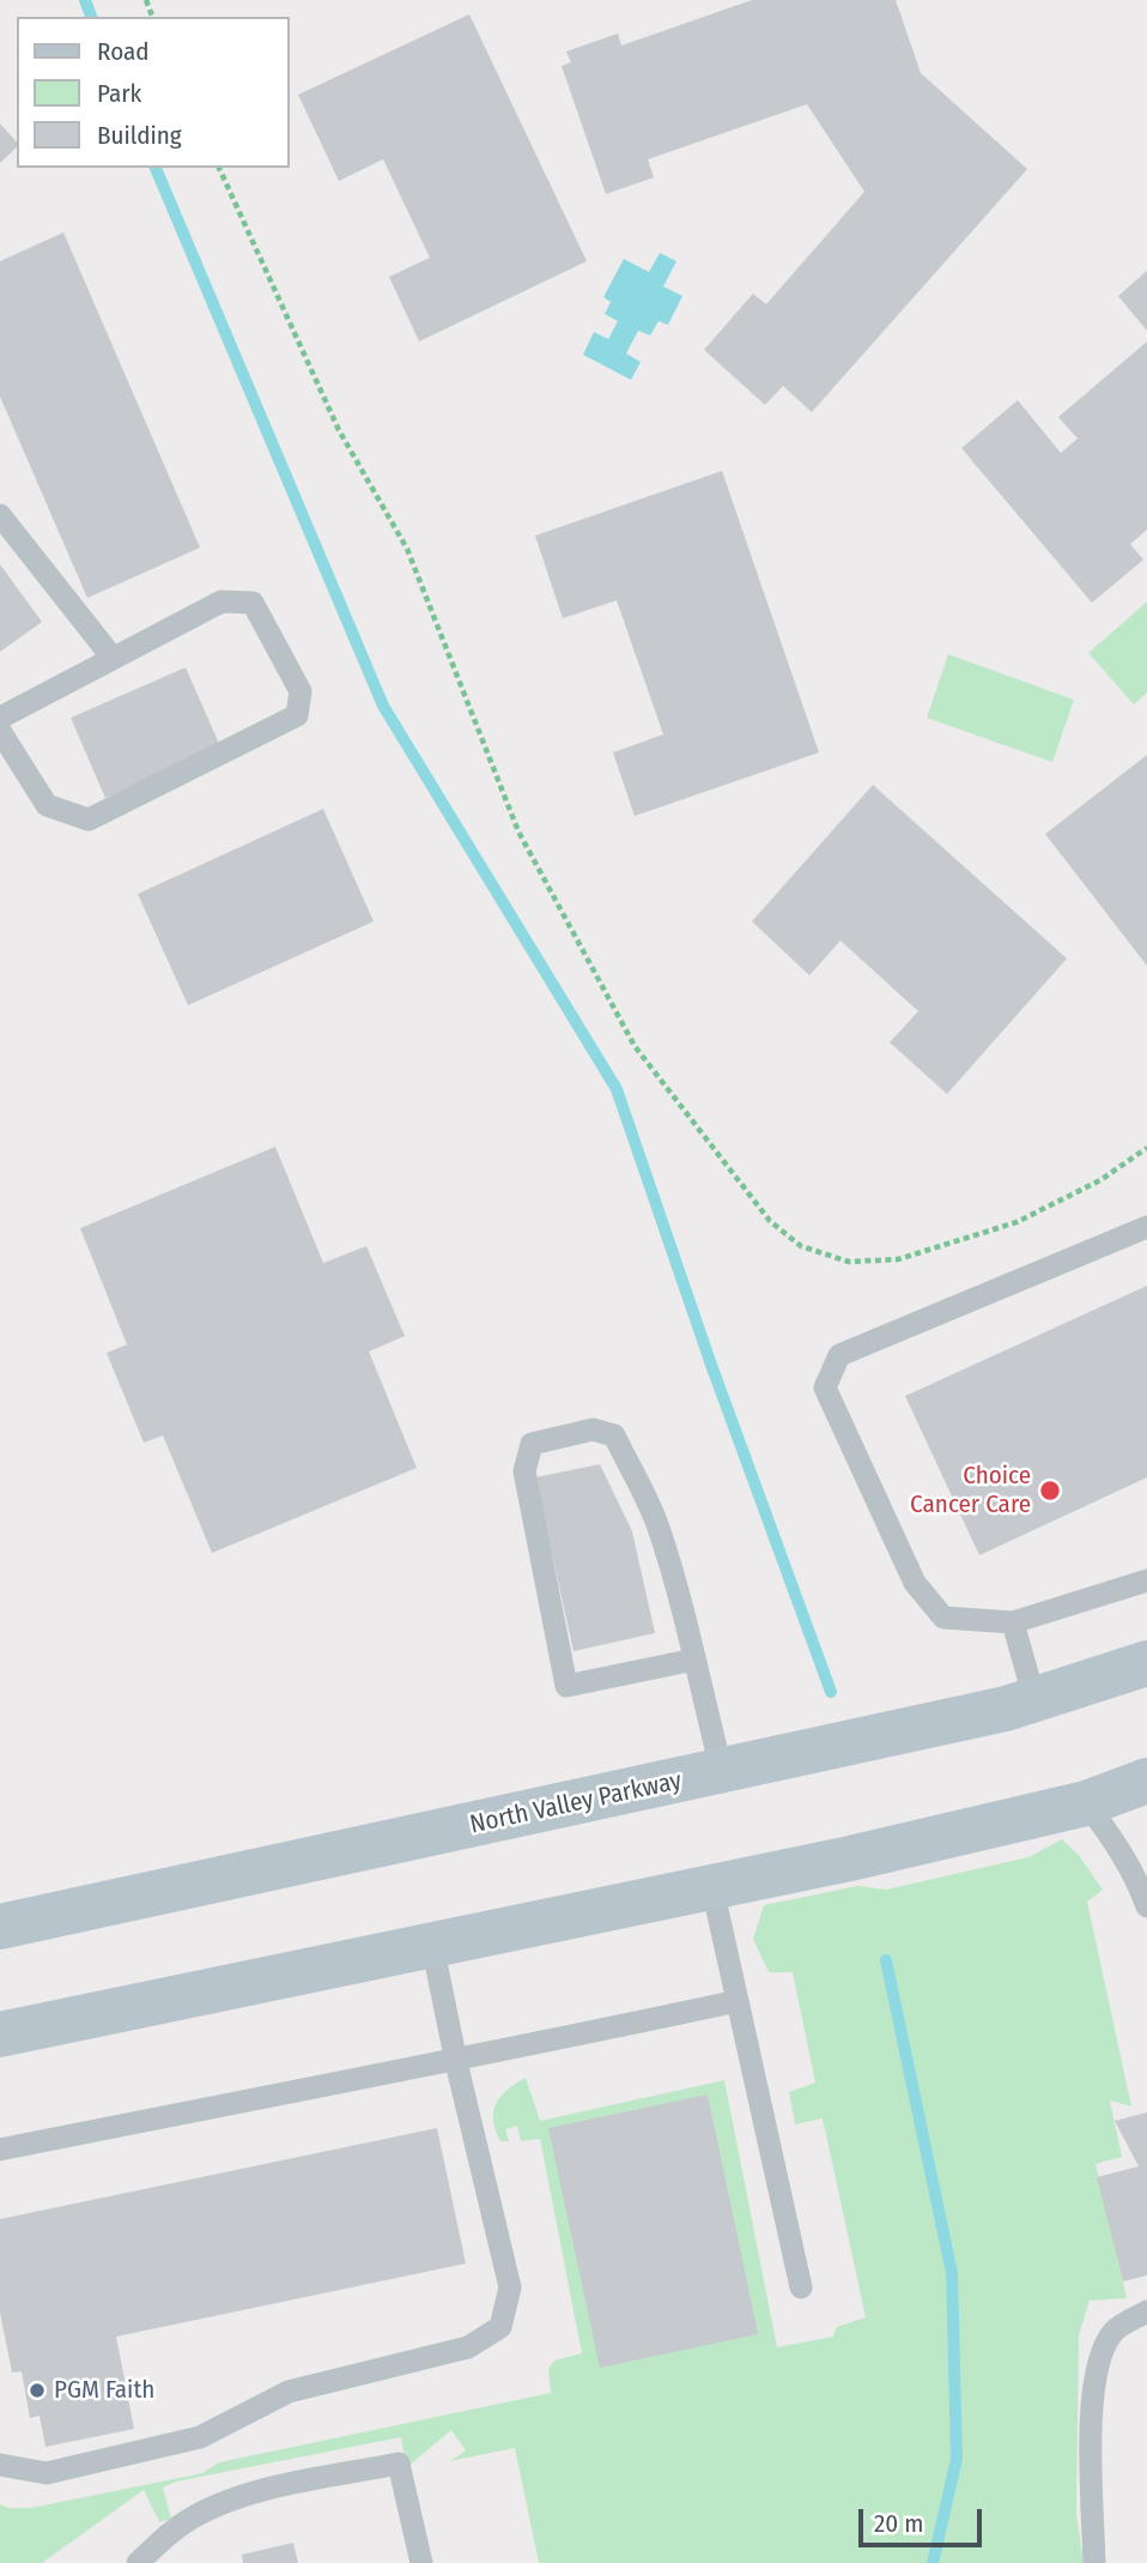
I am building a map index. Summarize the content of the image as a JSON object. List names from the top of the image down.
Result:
{
  "streets": {
    "main road": ["North Valley Parkway"]
  },
  "places": ["Choice Cancer Care", "PGM Faith"],
  "legend": ["Road", "Park", "Building"],
  "scale_bar": "20 m"
}
